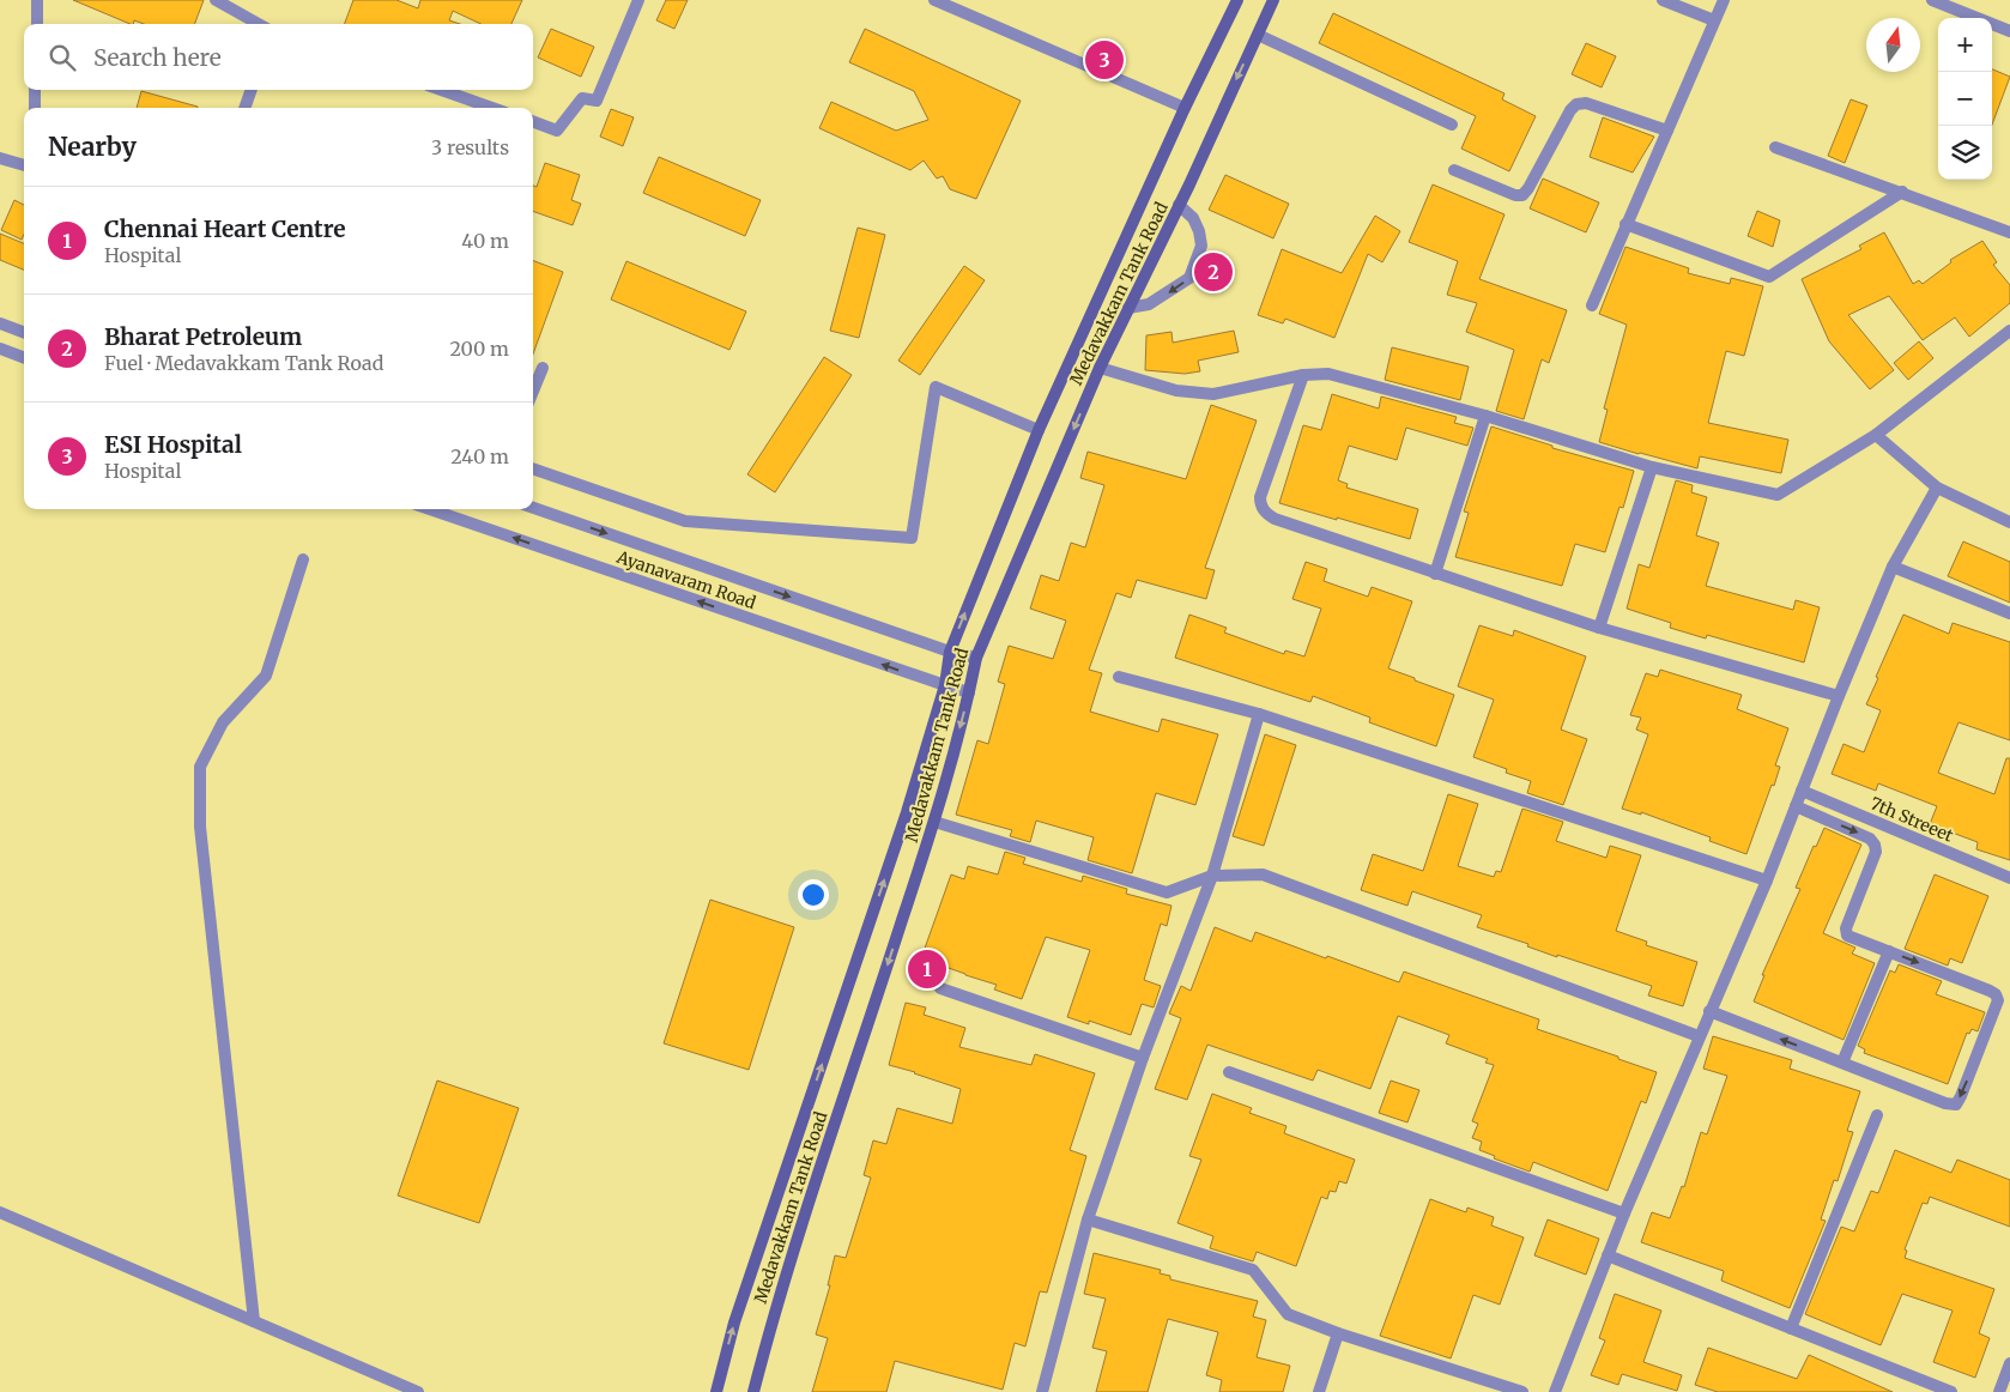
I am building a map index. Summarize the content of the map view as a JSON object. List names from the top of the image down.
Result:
{
  "streets": {
    "main road": ["Medavakkam Tank Road"],
    "street": ["Ayanavaram Road", "7th Streeet"]
  },
  "crossings": [
    ["Medavakkam Tank Road", "Ayanavaram Road"]
  ],
  "north": "top",
  "page": {
    "map_buttons": ["+", "−"],
    "search": "Search here",
    "pins": ["3", "2", "1"],
    "heading": ["Nearby", "3 results"],
    "list": [
      {
        "mark": "1",
        "name": "Chennai Heart Centre",
        "note": "Hospital",
        "value": "40 m"
      },
      {
        "mark": "2",
        "name": "Bharat Petroleum",
        "note": "Fuel · Medavakkam Tank Road",
        "value": "200 m"
      },
      {
        "mark": "3",
        "name": "ESI Hospital",
        "note": "Hospital",
        "value": "240 m"
      }
    ]
  }
}
